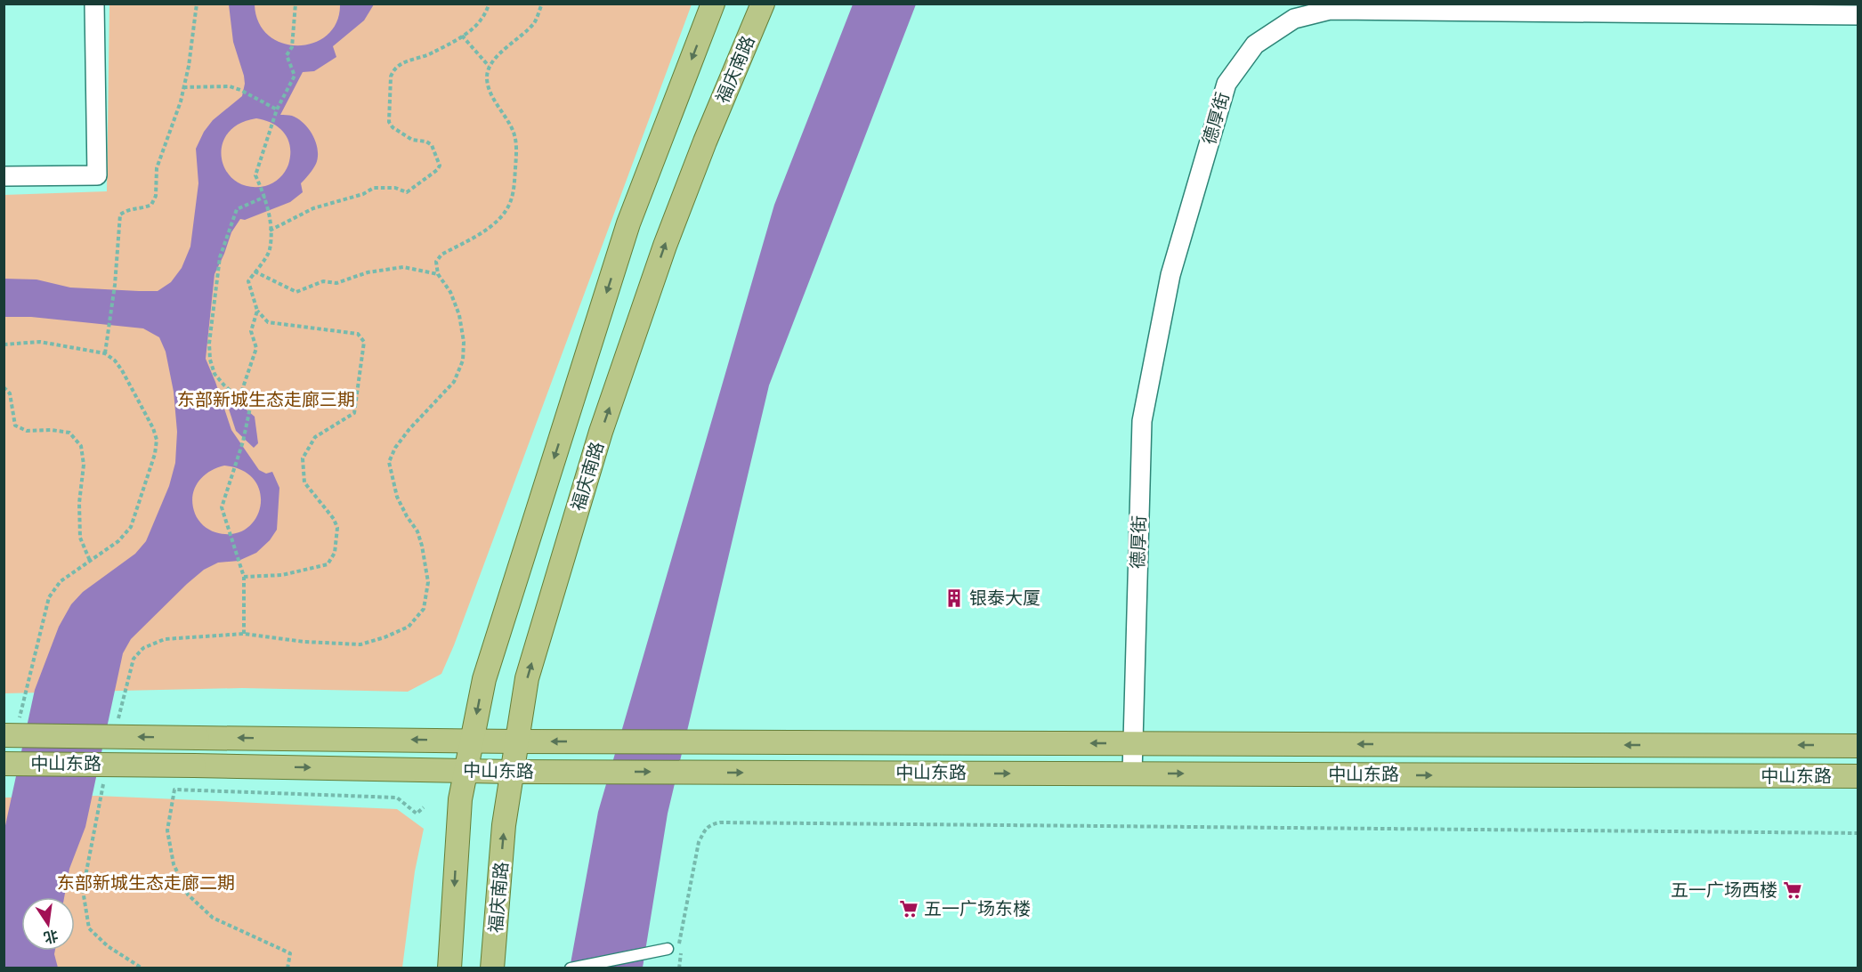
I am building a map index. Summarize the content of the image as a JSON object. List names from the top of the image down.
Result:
{
  "streets": {
    "main road": ["福庆南路", "中山东路"],
    "street": ["德厚街"]
  },
  "crossings": [
    ["福庆南路", "中山东路"],
    ["德厚街", "中山东路"]
  ],
  "parks": ["东部新城生态走廊三期", "东部新城生态走廊二期"],
  "places": {
    "building": ["银泰大厦"],
    "supermarket": ["五一广场西楼", "五一广场东楼"]
  },
  "north": "bottom"
}
